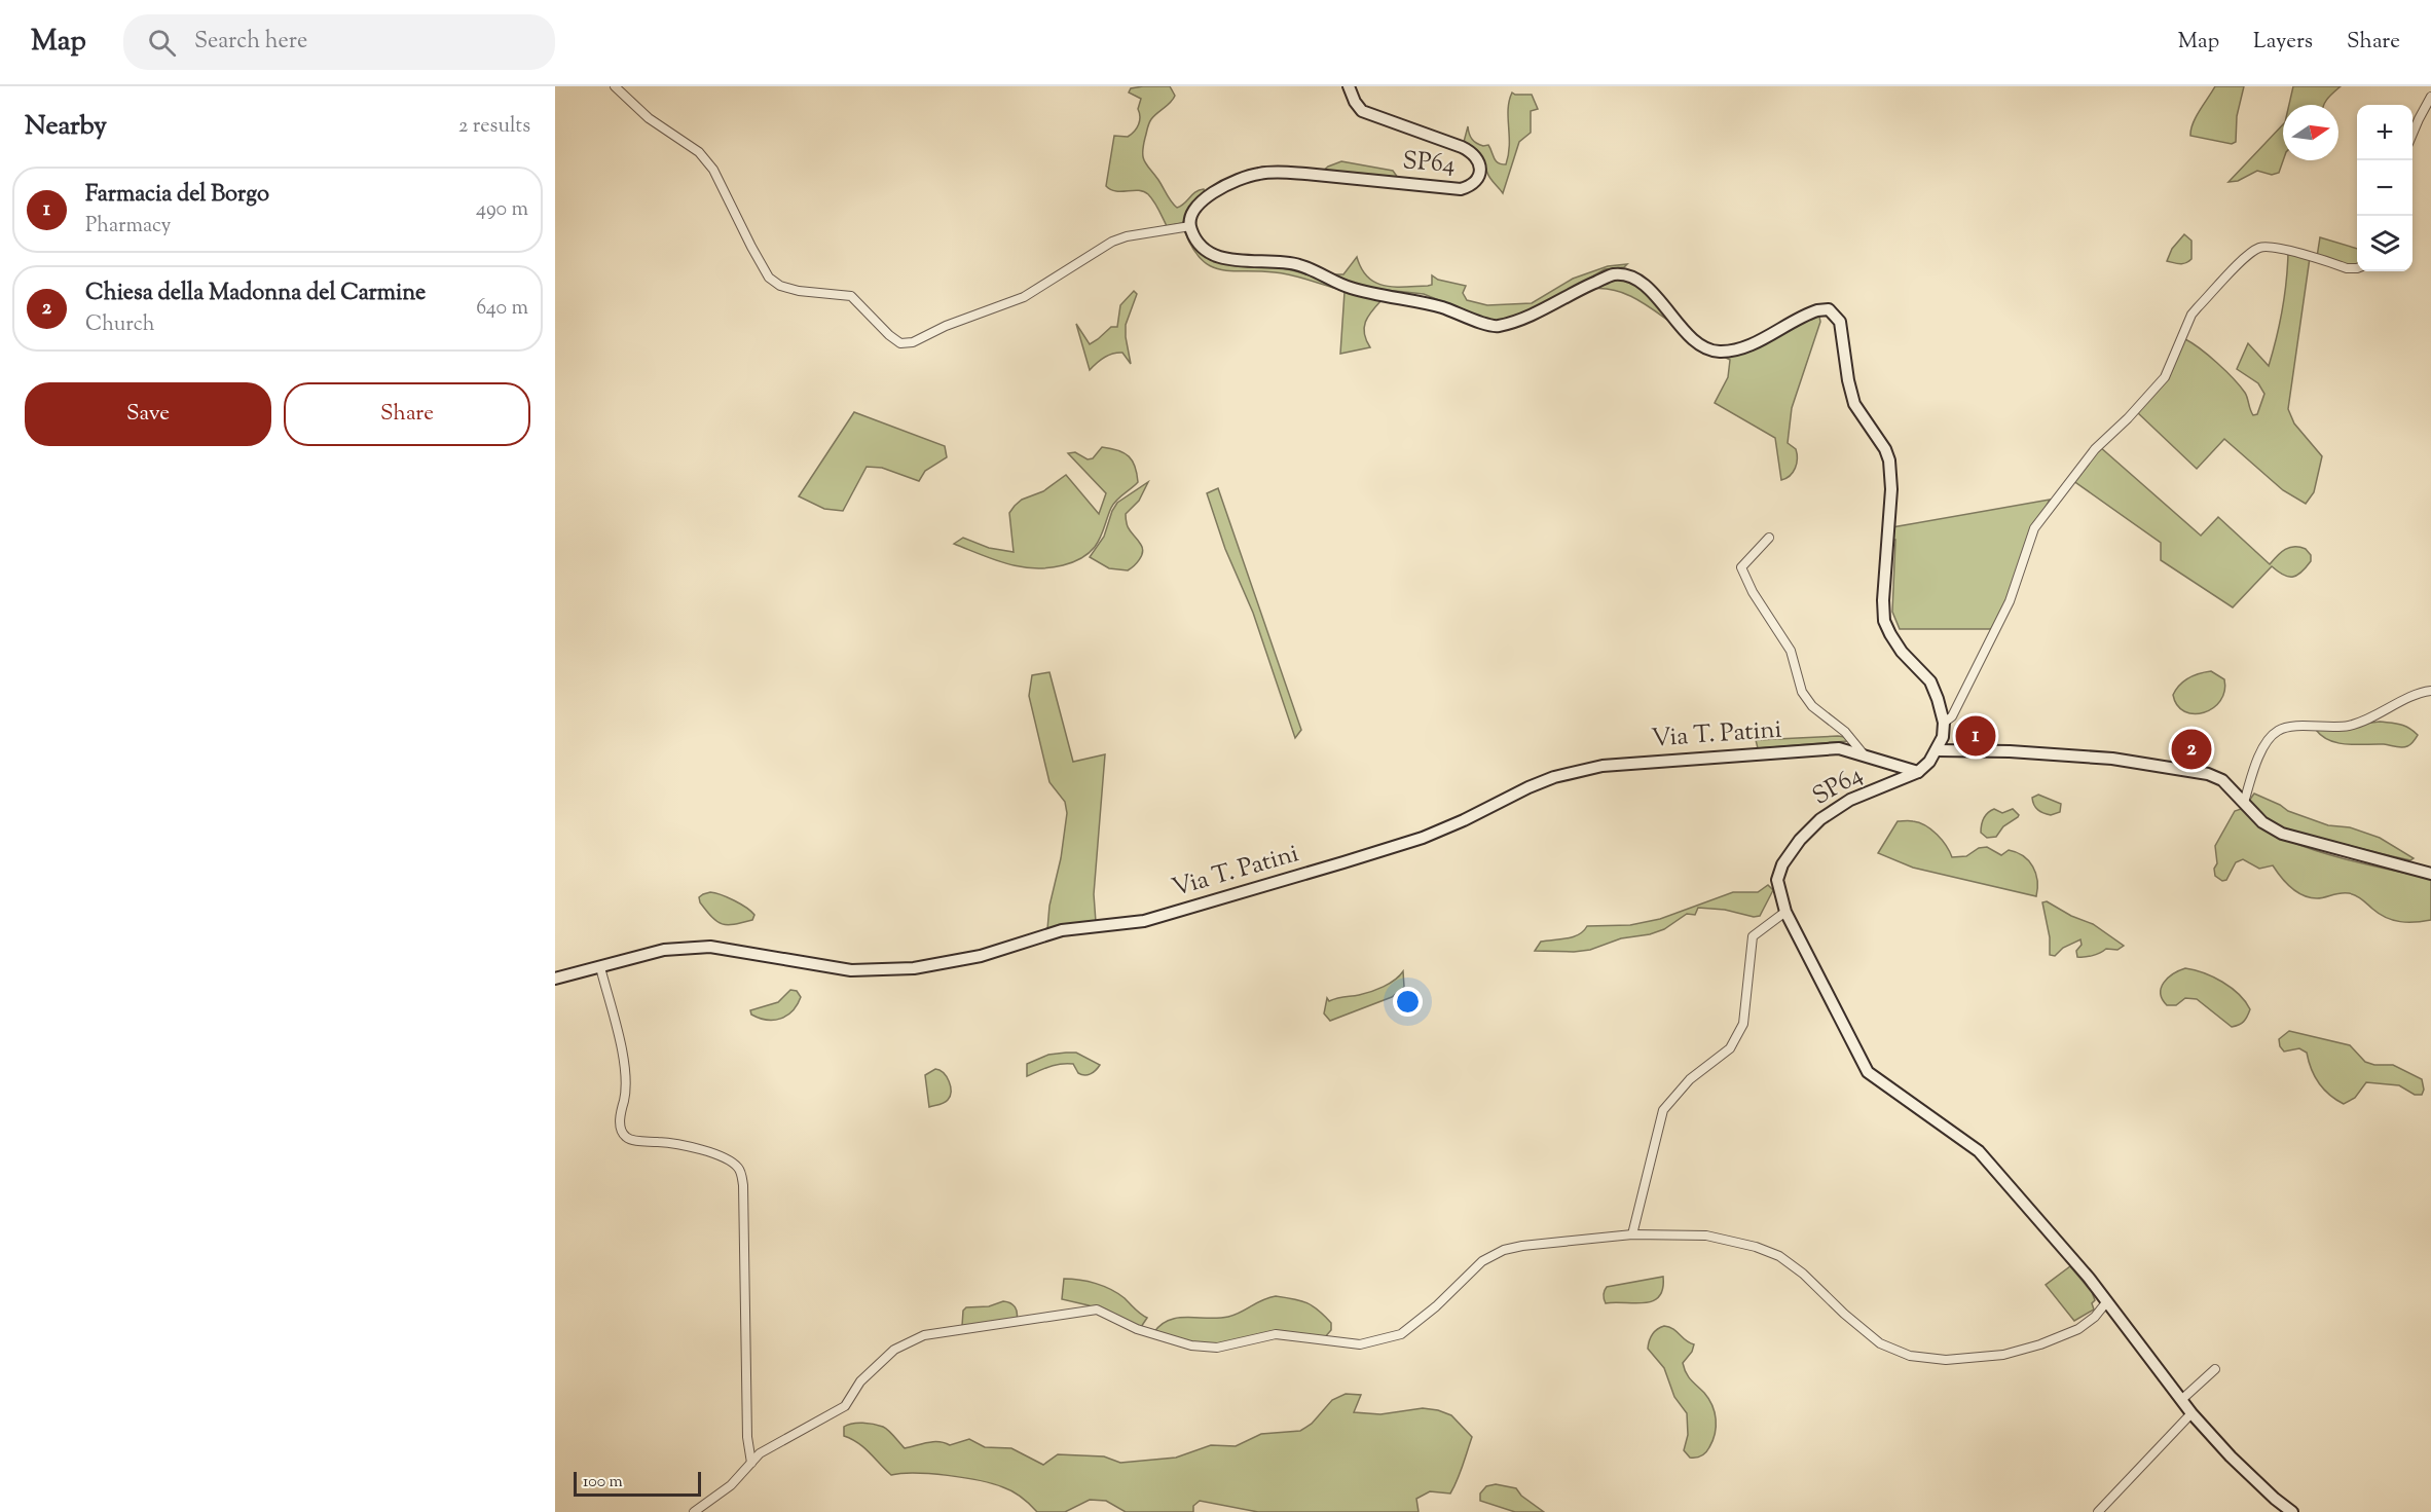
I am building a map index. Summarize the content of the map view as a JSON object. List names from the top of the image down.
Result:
{
  "streets": {
    "street": ["SP64", "Via T. Patini"]
  },
  "crossings": [
    ["SP64", "Via T. Patini"]
  ],
  "scale_bar": "100 m",
  "north": "right",
  "page": {
    "header": "Map",
    "search": "Search here",
    "nav": ["Map", "Layers", "Share"],
    "heading": ["Nearby", "2 results"],
    "map_buttons": ["+", "−"],
    "list": [
      {
        "mark": "1",
        "name": "Farmacia del Borgo",
        "note": "Pharmacy",
        "value": "490 m"
      },
      {
        "mark": "2",
        "name": "Chiesa della Madonna del Carmine",
        "note": "Church",
        "value": "640 m"
      }
    ],
    "buttons": ["Save", "Share"],
    "pins": ["1", "2"],
    "scale": "100 m"
  }
}
